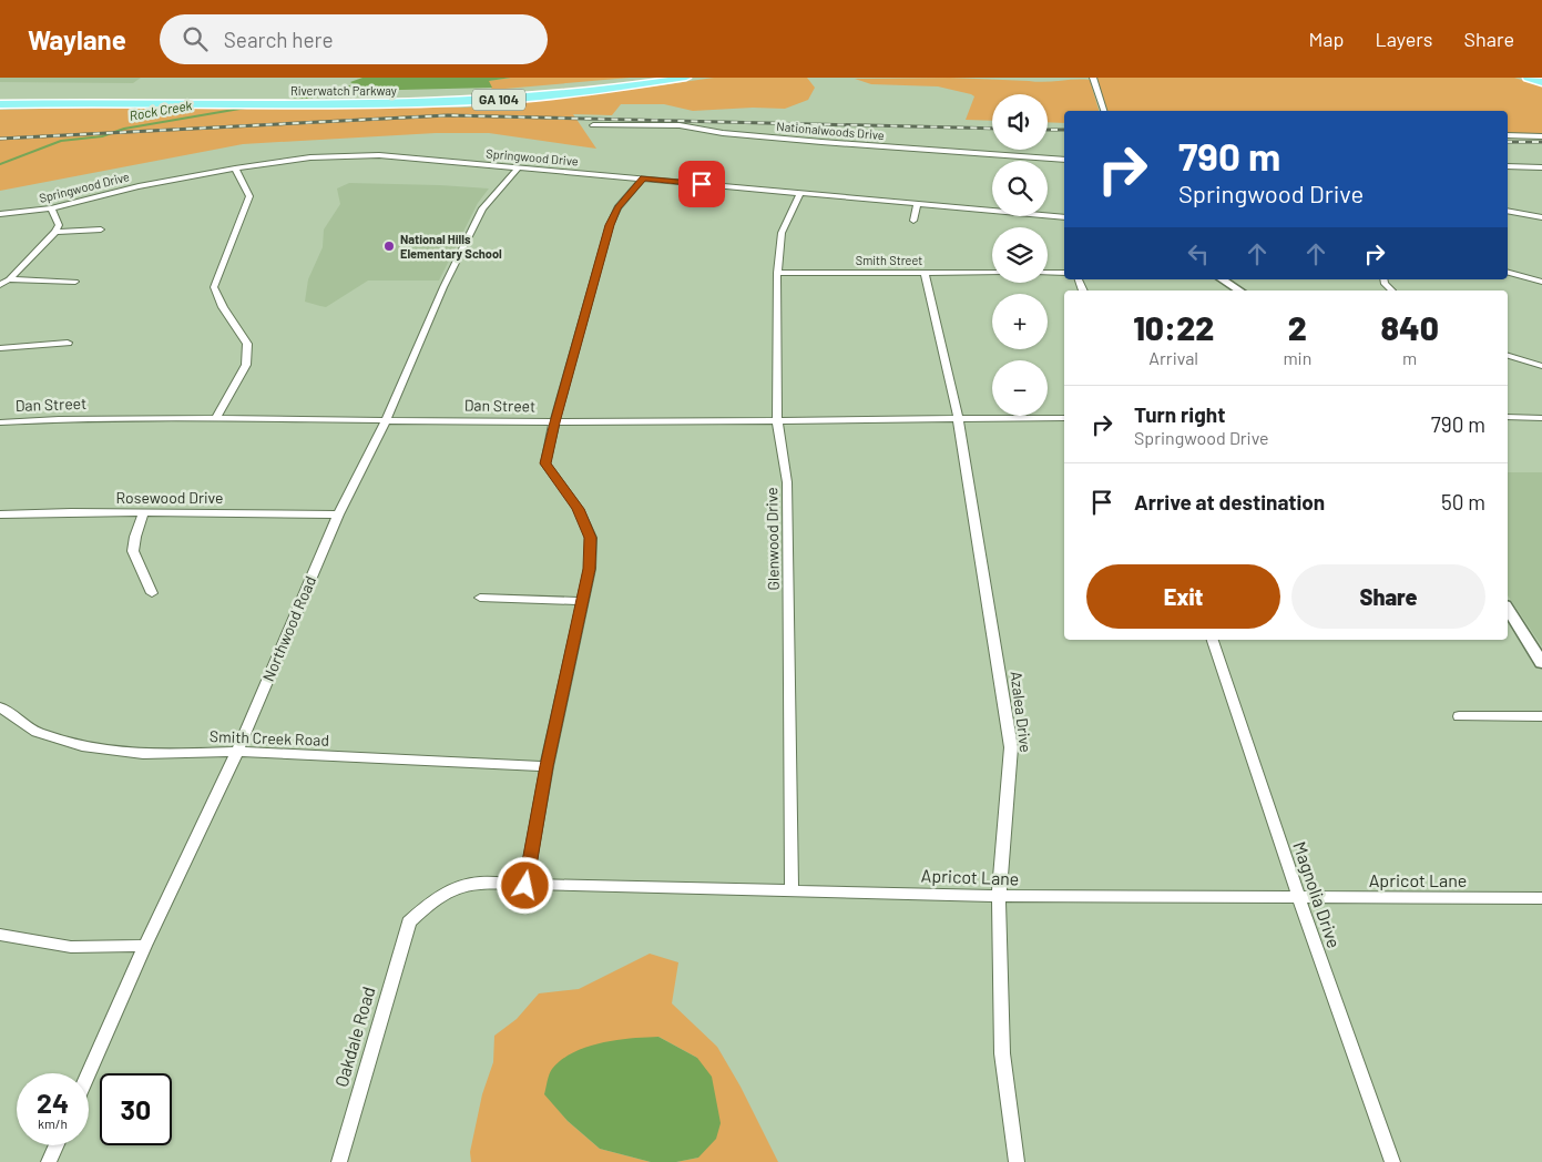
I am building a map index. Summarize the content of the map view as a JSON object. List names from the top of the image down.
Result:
{
  "streets": {
    "main road": ["Riverwatch Parkway", "GA 104"],
    "street": [
      "Nationalwoods Drive",
      "Springwood Drive",
      "Smith Street",
      "Dan Street",
      "Rosewood Drive",
      "Glenwood Drive",
      "Northwood Road",
      "Azalea Drive",
      "Smith Creek Road",
      "Apricot Lane",
      "Magnolia Drive",
      "Oakdale Road"
    ]
  },
  "crossings": [
    ["Springwood Drive", "Glenwood Drive"],
    ["Springwood Drive", "Northwood Road"],
    ["Smith Street", "Glenwood Drive"],
    ["Smith Street", "Azalea Drive"],
    ["Dan Street", "Glenwood Drive"],
    ["Dan Street", "Northwood Road"],
    ["Dan Street", "Azalea Drive"],
    ["Rosewood Drive", "Northwood Road"],
    ["Glenwood Drive", "Apricot Lane"],
    ["Northwood Road", "Smith Creek Road"],
    ["Azalea Drive", "Apricot Lane"],
    ["Apricot Lane", "Magnolia Drive"],
    ["Apricot Lane", "Oakdale Road"]
  ],
  "water": ["Rock Creek"],
  "places": ["National Hills Elementary School"],
  "page": {
    "header": "Waylane",
    "search": "Search here",
    "nav": ["Map", "Layers", "Share"],
    "map_buttons": ["+", "−"],
    "turn": ["790 m", "Springwood Drive"],
    "eta": [
      "10:22",
      "Arrival",
      "2",
      "min",
      "840",
      "m"
    ],
    "list": [
      {
        "name": "Turn right",
        "note": "Springwood Drive",
        "value": "790 m"
      },
      {
        "name": "Arrive at destination",
        "value": "50 m"
      }
    ],
    "buttons": ["Exit", "Share"],
    "speed": "24 km/h",
    "limit": "30"
  }
}
